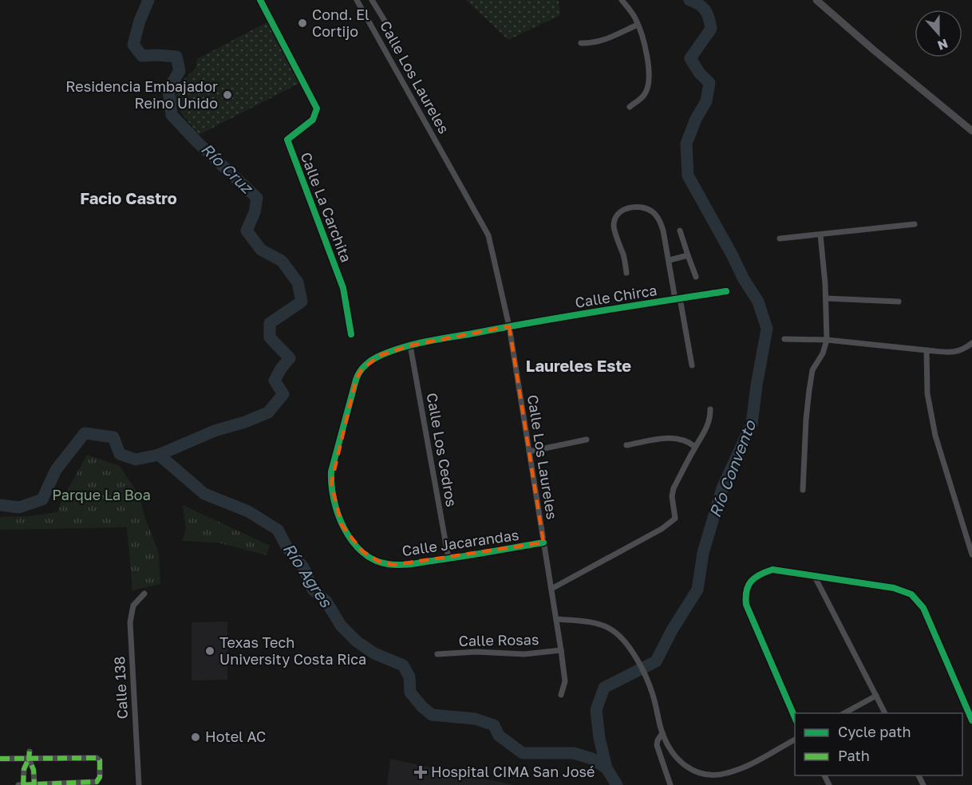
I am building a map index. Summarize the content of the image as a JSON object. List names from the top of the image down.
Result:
{
  "streets": {
    "street": [
      "Calle Los Laureles",
      "Calle La Carchita",
      "Calle Chirca",
      "Calle Los Cedros",
      "Calle Jacarandas",
      "Calle Rosas",
      "Calle 138"
    ]
  },
  "crossings": [
    ["Calle Los Laureles", "Calle Chirca"],
    ["Calle Los Laureles", "Calle Jacarandas"],
    ["Calle Los Laureles", "Calle Rosas"],
    ["Calle Chirca", "Calle Jacarandas"],
    ["Calle Los Cedros", "Calle Jacarandas"]
  ],
  "districts": ["Facio Castro", "Laureles Este"],
  "water": ["Río Cruz", "Río Convento", "Río Agres"],
  "parks": ["Parque La Boa"],
  "places": {
    "other": [
      "Cond. El Cortijo",
      "Residencia Embajador Reino Unido",
      "Texas Tech University Costa Rica",
      "Hotel AC"
    ],
    "health": ["Hospital CIMA San José"]
  },
  "legend": ["Cycle path", "Path"],
  "north": "bottom"
}
